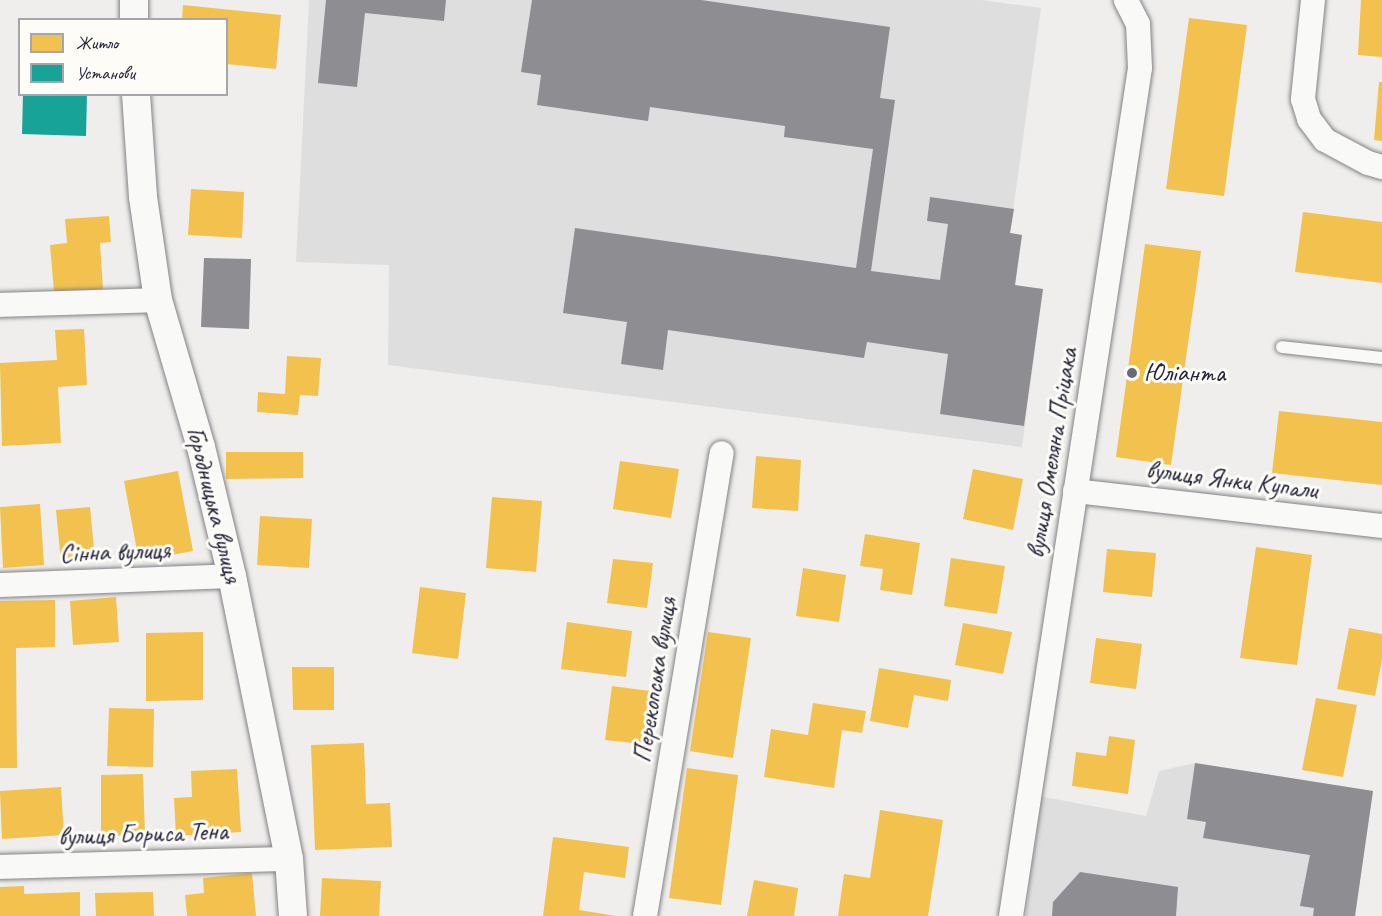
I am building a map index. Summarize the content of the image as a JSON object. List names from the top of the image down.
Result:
{
  "streets": {
    "street": [
      "вулиця Омеляна Пріцака",
      "вулиця Янки Купали",
      "Городницька вулиця",
      "Сінна вулиця",
      "Перекопська вулиця",
      "вулиця Бориса Тена"
    ]
  },
  "crossings": [
    ["вулиця Омеляна Пріцака", "вулиця Янки Купали"],
    ["Городницька вулиця", "Сінна вулиця"],
    ["Городницька вулиця", "вулиця Бориса Тена"]
  ],
  "places": ["Юліанта"],
  "legend": ["Житло", "Установи"]
}
